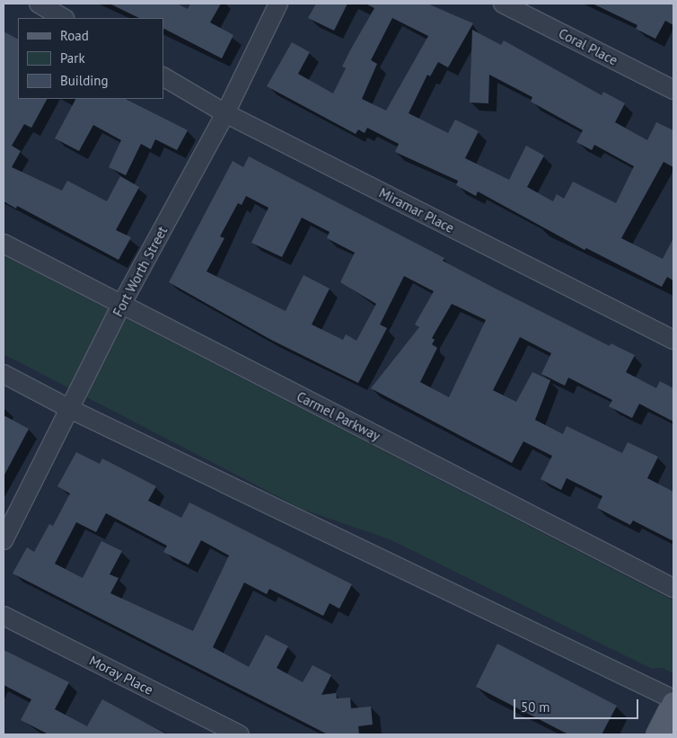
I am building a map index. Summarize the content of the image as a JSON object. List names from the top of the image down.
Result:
{
  "streets": {
    "street": [
      "Coral Place",
      "Miramar Place",
      "Fort Worth Street",
      "Carmel Parkway",
      "Moray Place"
    ]
  },
  "crossings": [
    ["Miramar Place", "Fort Worth Street"],
    ["Fort Worth Street", "Carmel Parkway"]
  ],
  "legend": ["Road", "Park", "Building"],
  "scale_bar": "50 m"
}
